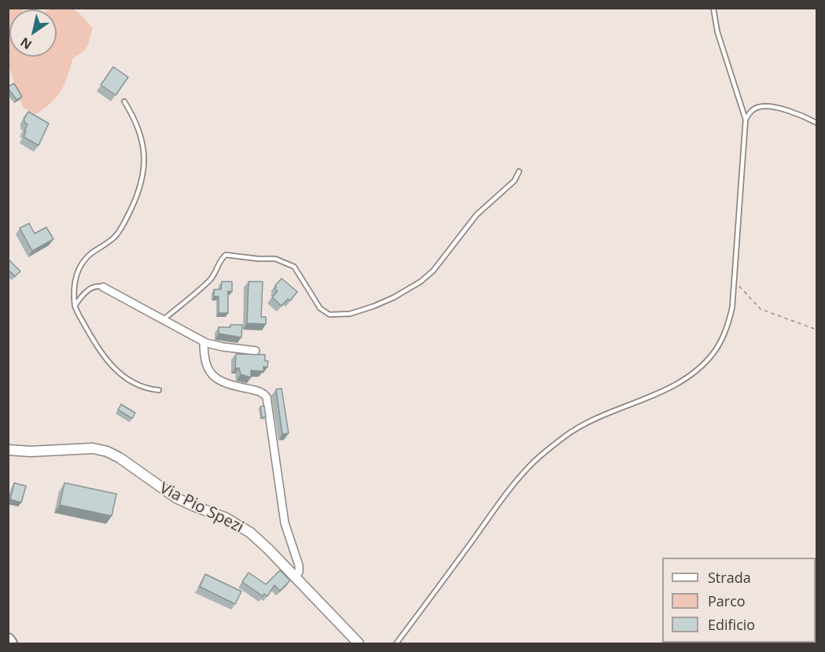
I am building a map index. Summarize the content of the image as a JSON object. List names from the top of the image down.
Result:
{
  "streets": {
    "street": ["Via Pio Spezi"]
  },
  "legend": ["Strada", "Parco", "Edificio"],
  "north": "bottom left"
}
